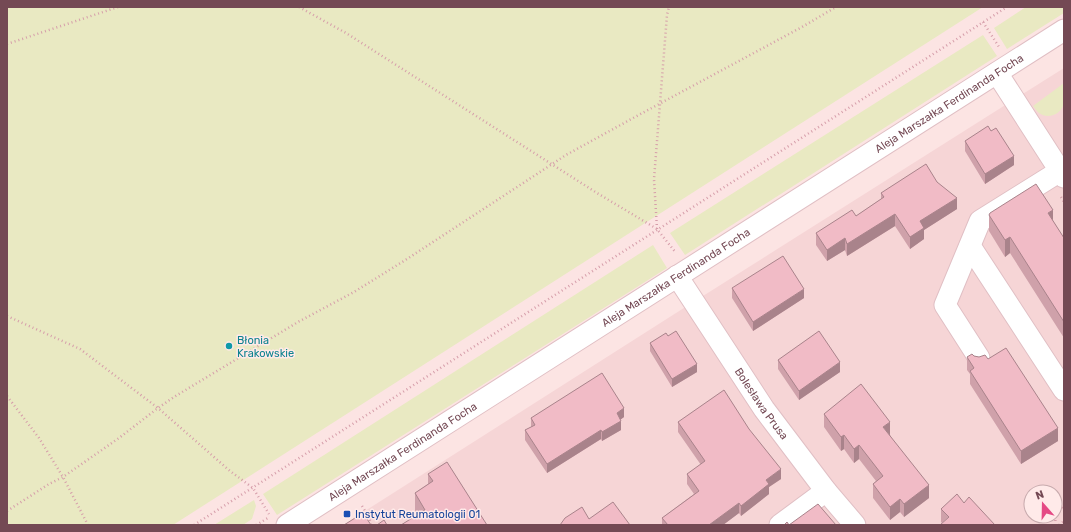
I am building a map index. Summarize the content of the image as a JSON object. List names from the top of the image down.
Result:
{
  "streets": {
    "street": ["Aleja Marszałka Ferdinanda Focha", "Bolesława Prusa"]
  },
  "crossings": [
    ["Aleja Marszałka Ferdinanda Focha", "Bolesława Prusa"]
  ],
  "places": {
    "other": ["Błonia Krakowskie"],
    "transit": ["Instytut Reumatologii 01"]
  },
  "north": "top"
}
